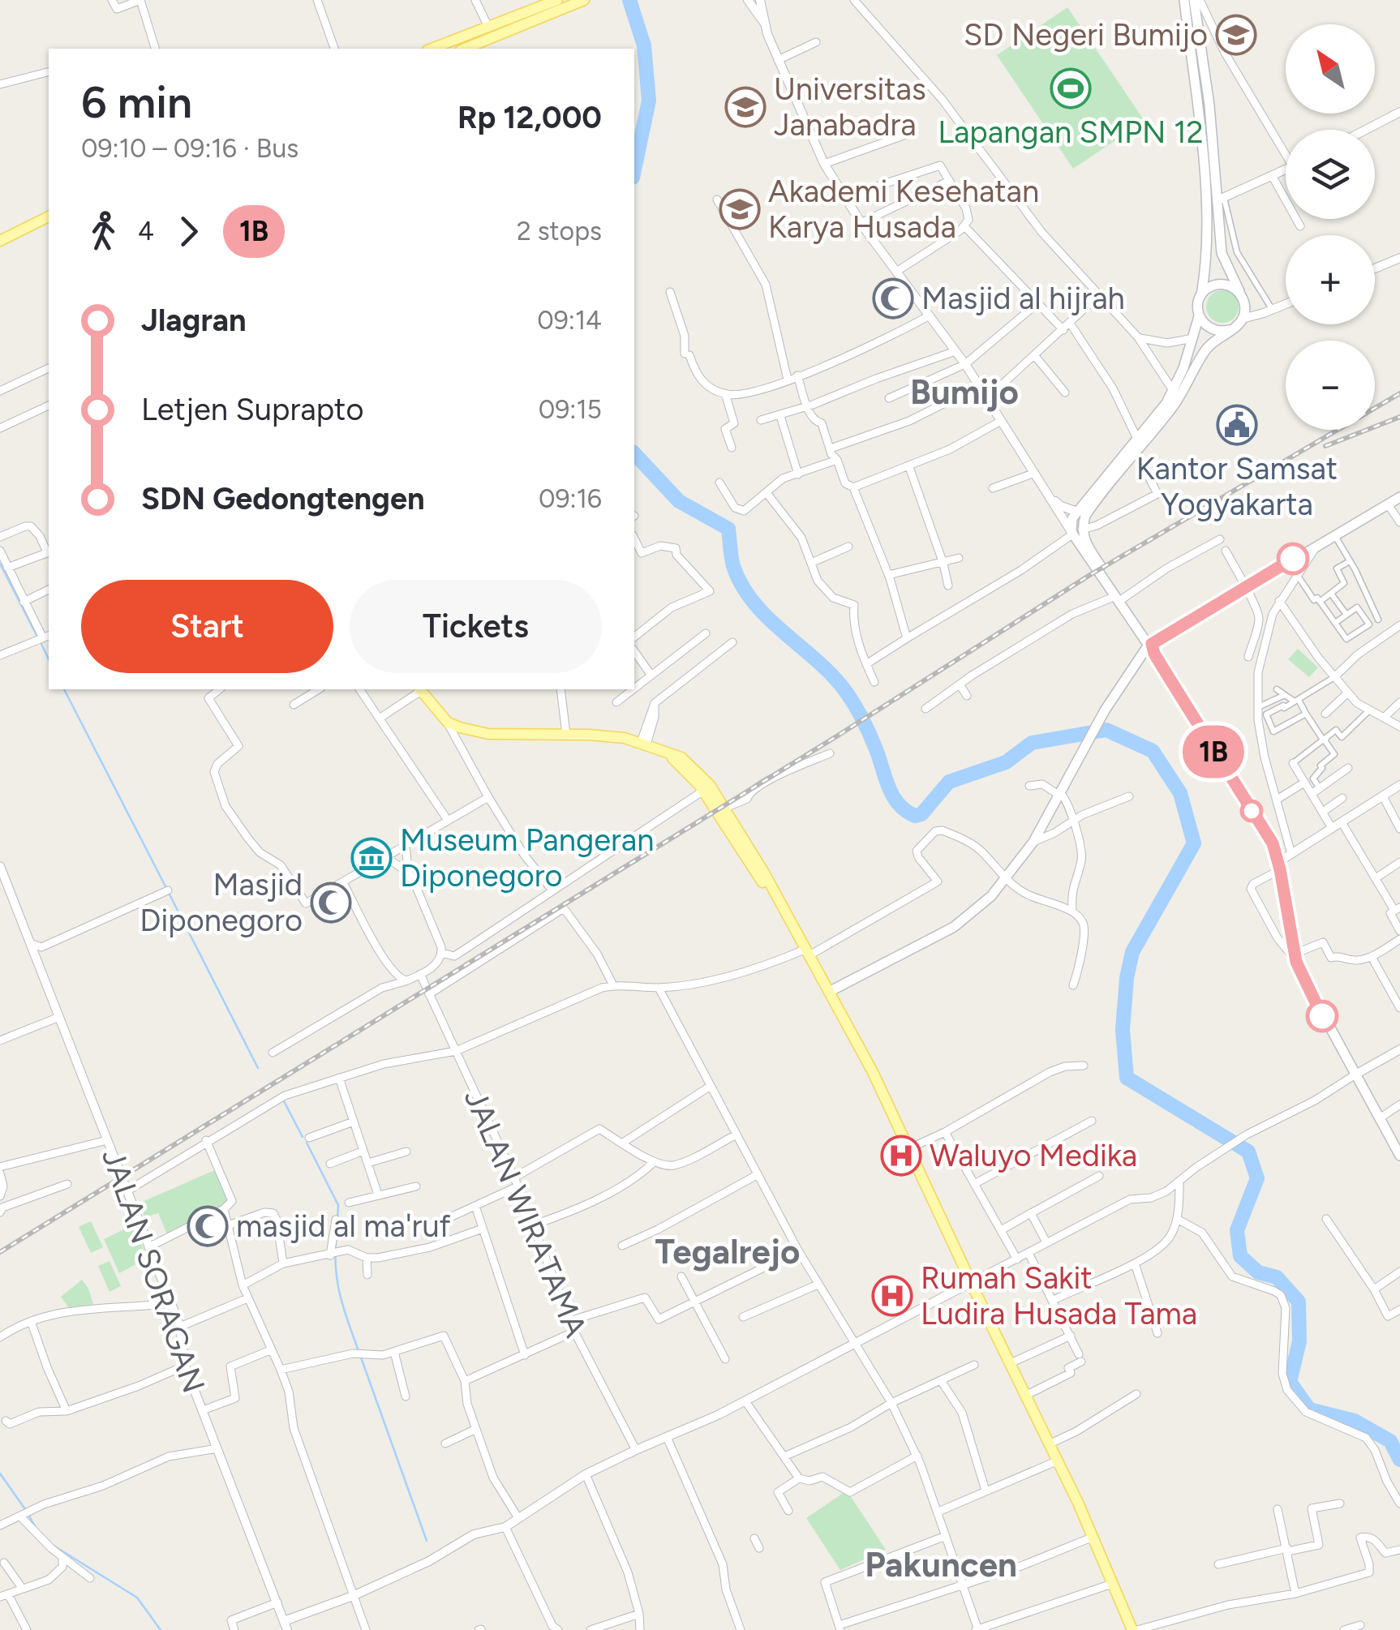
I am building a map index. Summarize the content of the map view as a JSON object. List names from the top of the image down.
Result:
{
  "streets": {
    "street": ["JALAN WIRATAMA", "JALAN SORAGAN"]
  },
  "districts": ["Bumijo", "Tegalrejo", "Pakuncen"],
  "places": {
    "school or university": ["SD Negeri Bumijo", "Universitas Janabadra", "Akademi Kesehatan Karya Husada"],
    "sports": ["Lapangan SMPN 12"],
    "mosque": ["Masjid al hijrah", "Masjid Diponegoro", "masjid al ma'ruf"],
    "public building": ["Kantor Samsat Yogyakarta"],
    "museum": ["Museum Pangeran Diponegoro"],
    "hospital": ["Waluyo Medika", "Rumah Sakit Ludira Husada Tama"]
  },
  "lines": ["bus line 1B"],
  "north": "top left",
  "page": {
    "on_map": "1B",
    "map_buttons": ["+", "−"],
    "heading": ["6 min", "09:10 – 09:16 · Bus", "Rp 12,000"],
    "legs": ["4", "1B", "2 stops"],
    "list": [
      {
        "name": "Jlagran",
        "value": "09:14"
      },
      {
        "name": "Letjen Suprapto",
        "value": "09:15"
      },
      {
        "name": "SDN Gedongtengen",
        "value": "09:16"
      }
    ],
    "buttons": ["Start", "Tickets"]
  }
}
